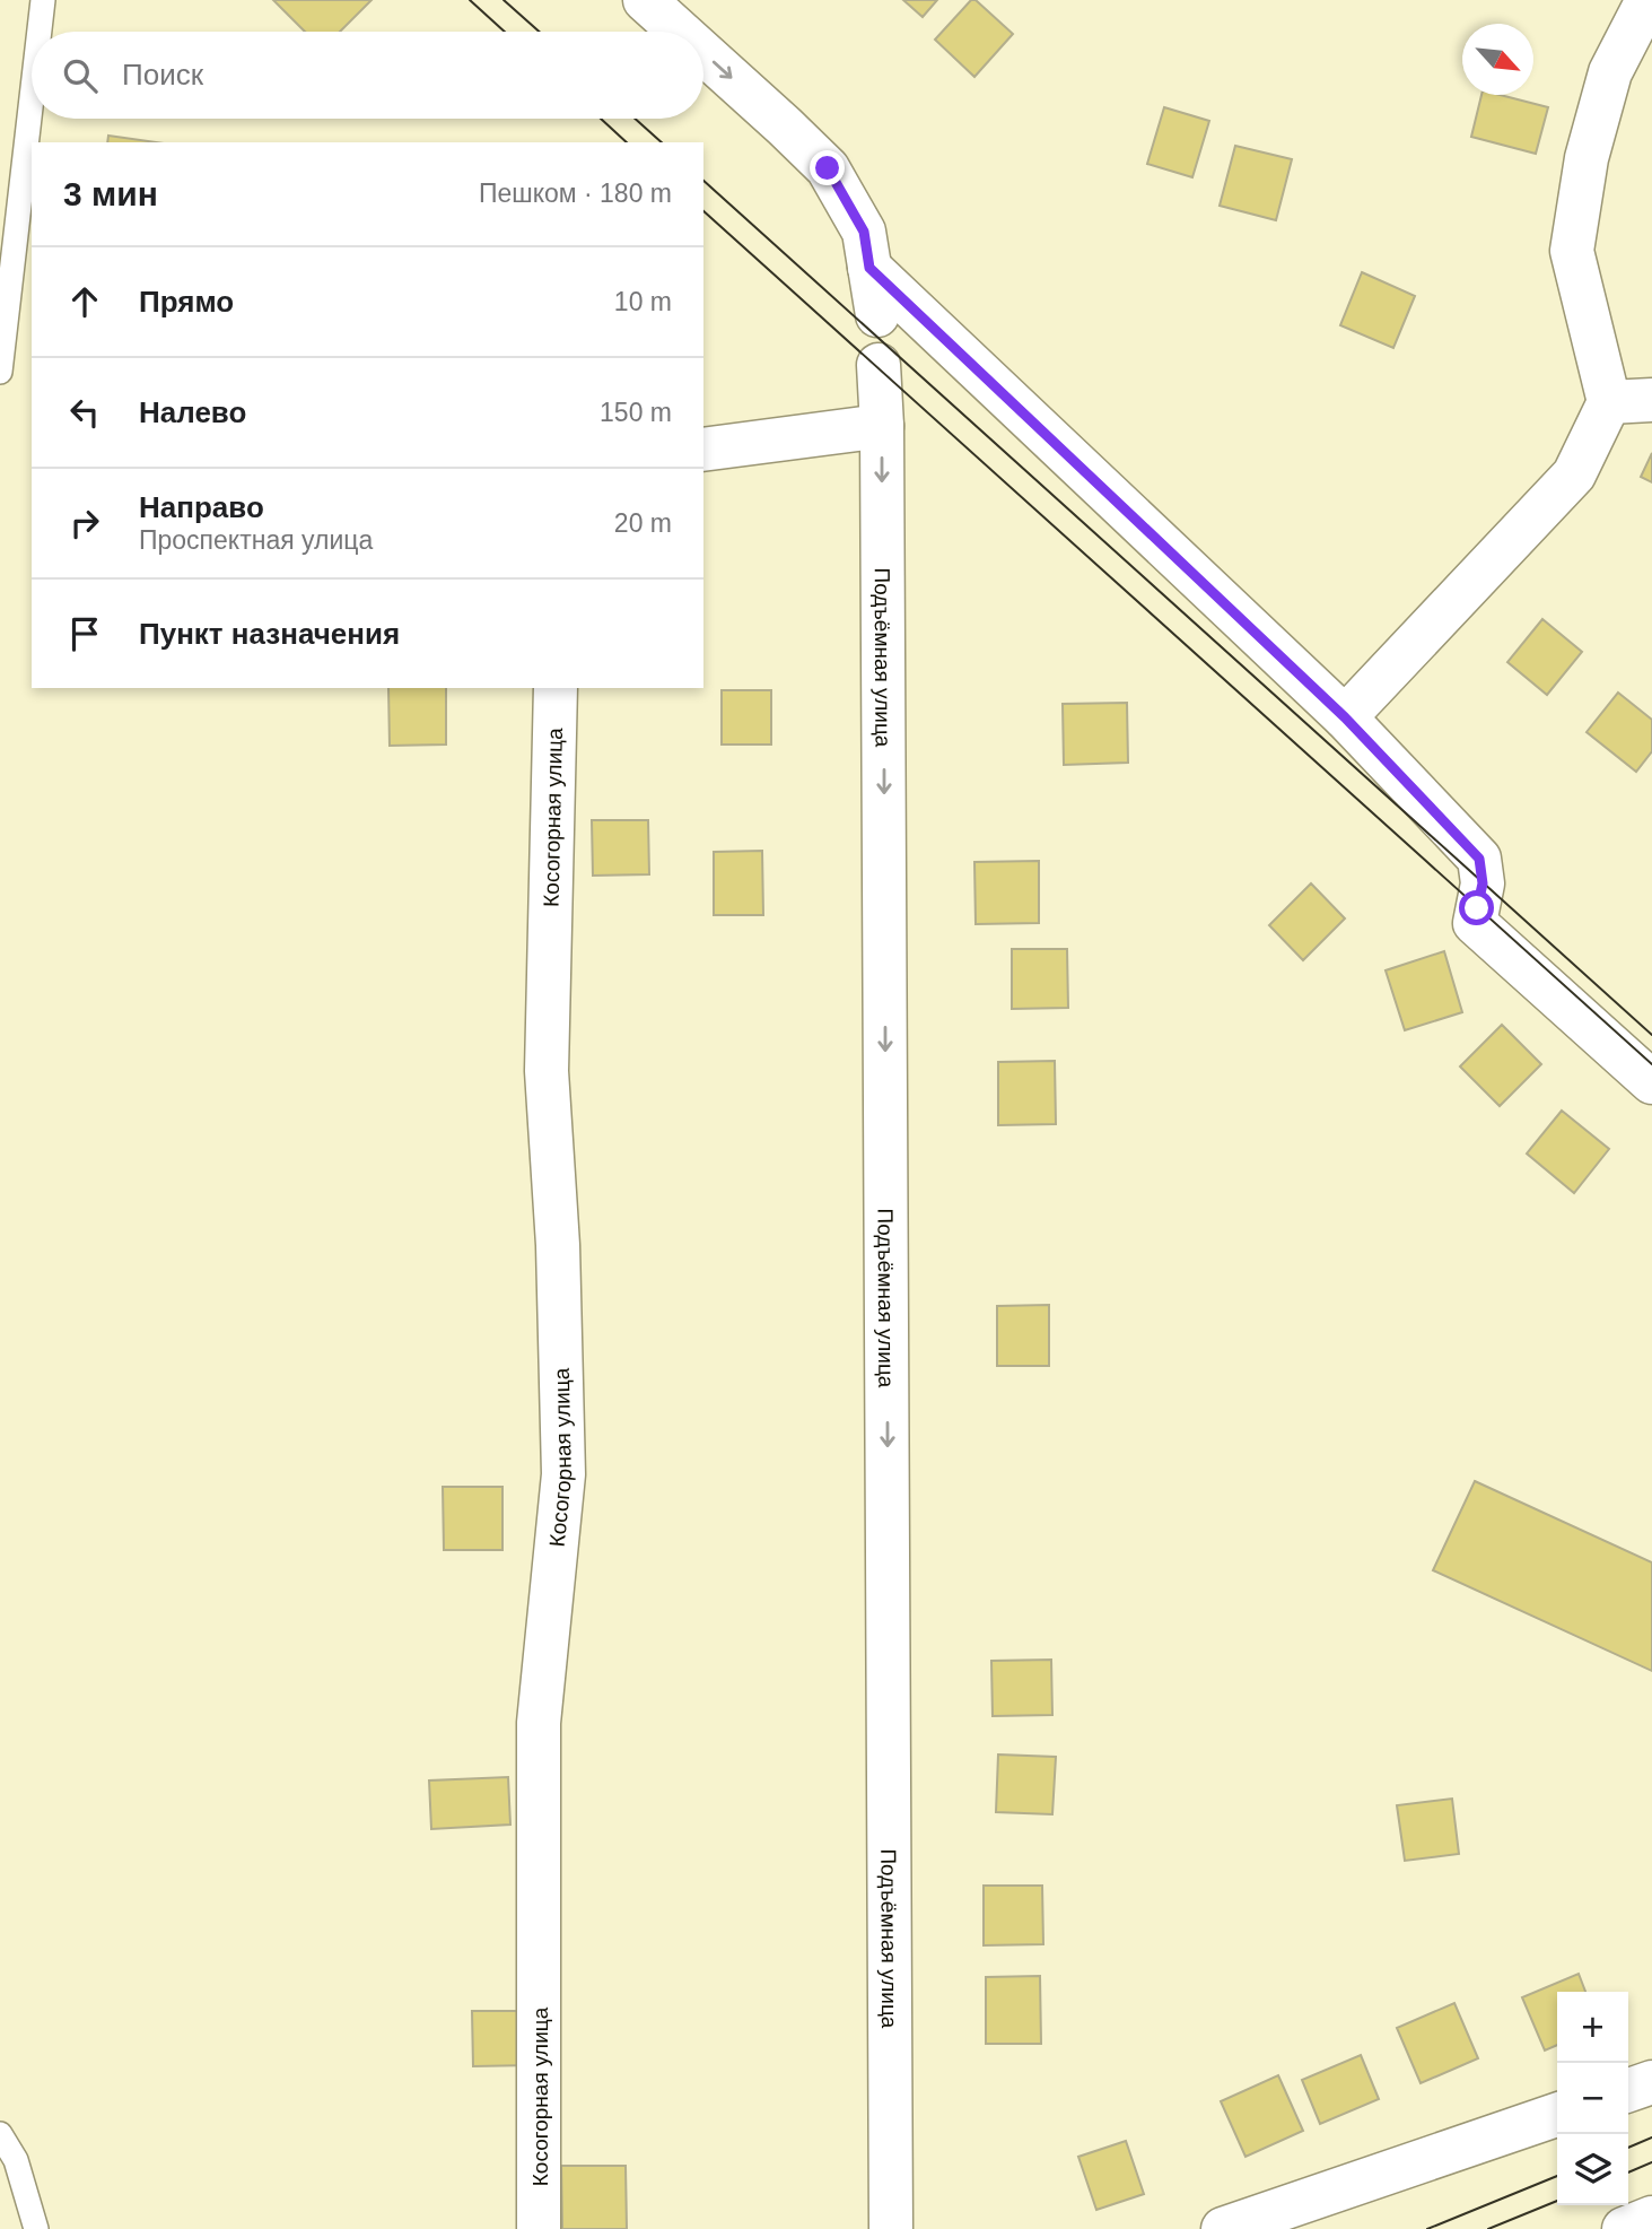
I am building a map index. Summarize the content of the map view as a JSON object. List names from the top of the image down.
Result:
{
  "streets": {
    "street": ["Подъёмная улица", "Косогорная улица"]
  },
  "one_way": ["Подъёмная улица"],
  "north": "bottom right",
  "page": {
    "search": "Поиск",
    "heading": ["3 мин", "Пешком · 180 m"],
    "list": [
      ["Прямо", "10 m"],
      ["Налево", "150 m"],
      ["Направо", "Проспектная улица", "20 m"],
      "Пункт назначения"
    ],
    "map_buttons": ["+", "−"]
  }
}
